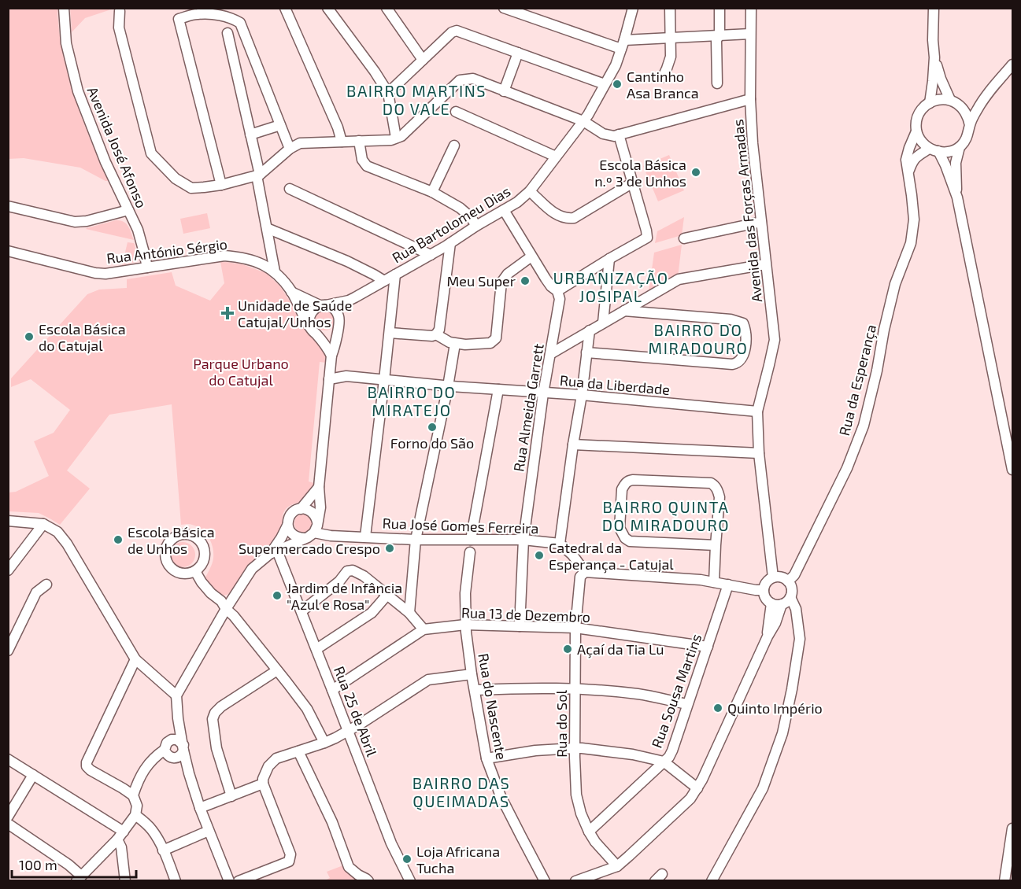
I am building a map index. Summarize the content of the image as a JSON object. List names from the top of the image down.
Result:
{
  "streets": {
    "street": [
      "Avenida José Afonso",
      "Avenida das Forças Armadas",
      "Rua Bartolomeu Dias",
      "Rua António Sérgio",
      "Rua da Esperança",
      "Rua da Liberdade",
      "Rua Almeida Garrett",
      "Rua José Gomes Ferreira",
      "Rua 13 de Dezembro",
      "Rua Sousa Martins",
      "Rua do Nascente",
      "Rua 25 de Abril",
      "Rua do Sol"
    ]
  },
  "crossings": [
    ["Avenida José Afonso", "Rua António Sérgio"],
    ["Avenida das Forças Armadas", "Rua da Esperança"],
    ["Avenida das Forças Armadas", "Rua da Liberdade"],
    ["Rua Bartolomeu Dias", "Rua António Sérgio"],
    ["Rua da Liberdade", "Rua Almeida Garrett"],
    ["Rua Almeida Garrett", "Rua José Gomes Ferreira"],
    ["Rua Almeida Garrett", "Rua 13 de Dezembro"],
    ["Rua 13 de Dezembro", "Rua Sousa Martins"],
    ["Rua 13 de Dezembro", "Rua do Nascente"],
    ["Rua 13 de Dezembro", "Rua 25 de Abril"],
    ["Rua 13 de Dezembro", "Rua do Sol"],
    ["Rua Sousa Martins", "Rua do Sol"]
  ],
  "districts": [
    "BAIRRO MARTINS DO VALE",
    "URBANIZAÇÃO JOSIPAL",
    "BAIRRO DO MIRADOURO",
    "BAIRRO DO MIRATEJO",
    "BAIRRO QUINTA DO MIRADOURO",
    "BAIRRO DAS QUEIMADAS"
  ],
  "parks": ["Parque Urbano do Catujal"],
  "places": {
    "other": [
      "Cantinho Asa Branca",
      "Escola Básica n.º 3 de Unhos",
      "Meu Super",
      "Escola Básica do Catujal",
      "Forno do São",
      "Escola Básica de Unhos",
      "Supermercado Crespo",
      "Catedral da Esperança - Catujal",
      "Jardim de Infância \"Azul e Rosa\"",
      "Açaí da Tia Lu",
      "Quinto Império",
      "Loja Africana Tucha"
    ],
    "health": ["Unidade de Saúde Catujal/Unhos"]
  },
  "scale_bar": "100 m"
}
